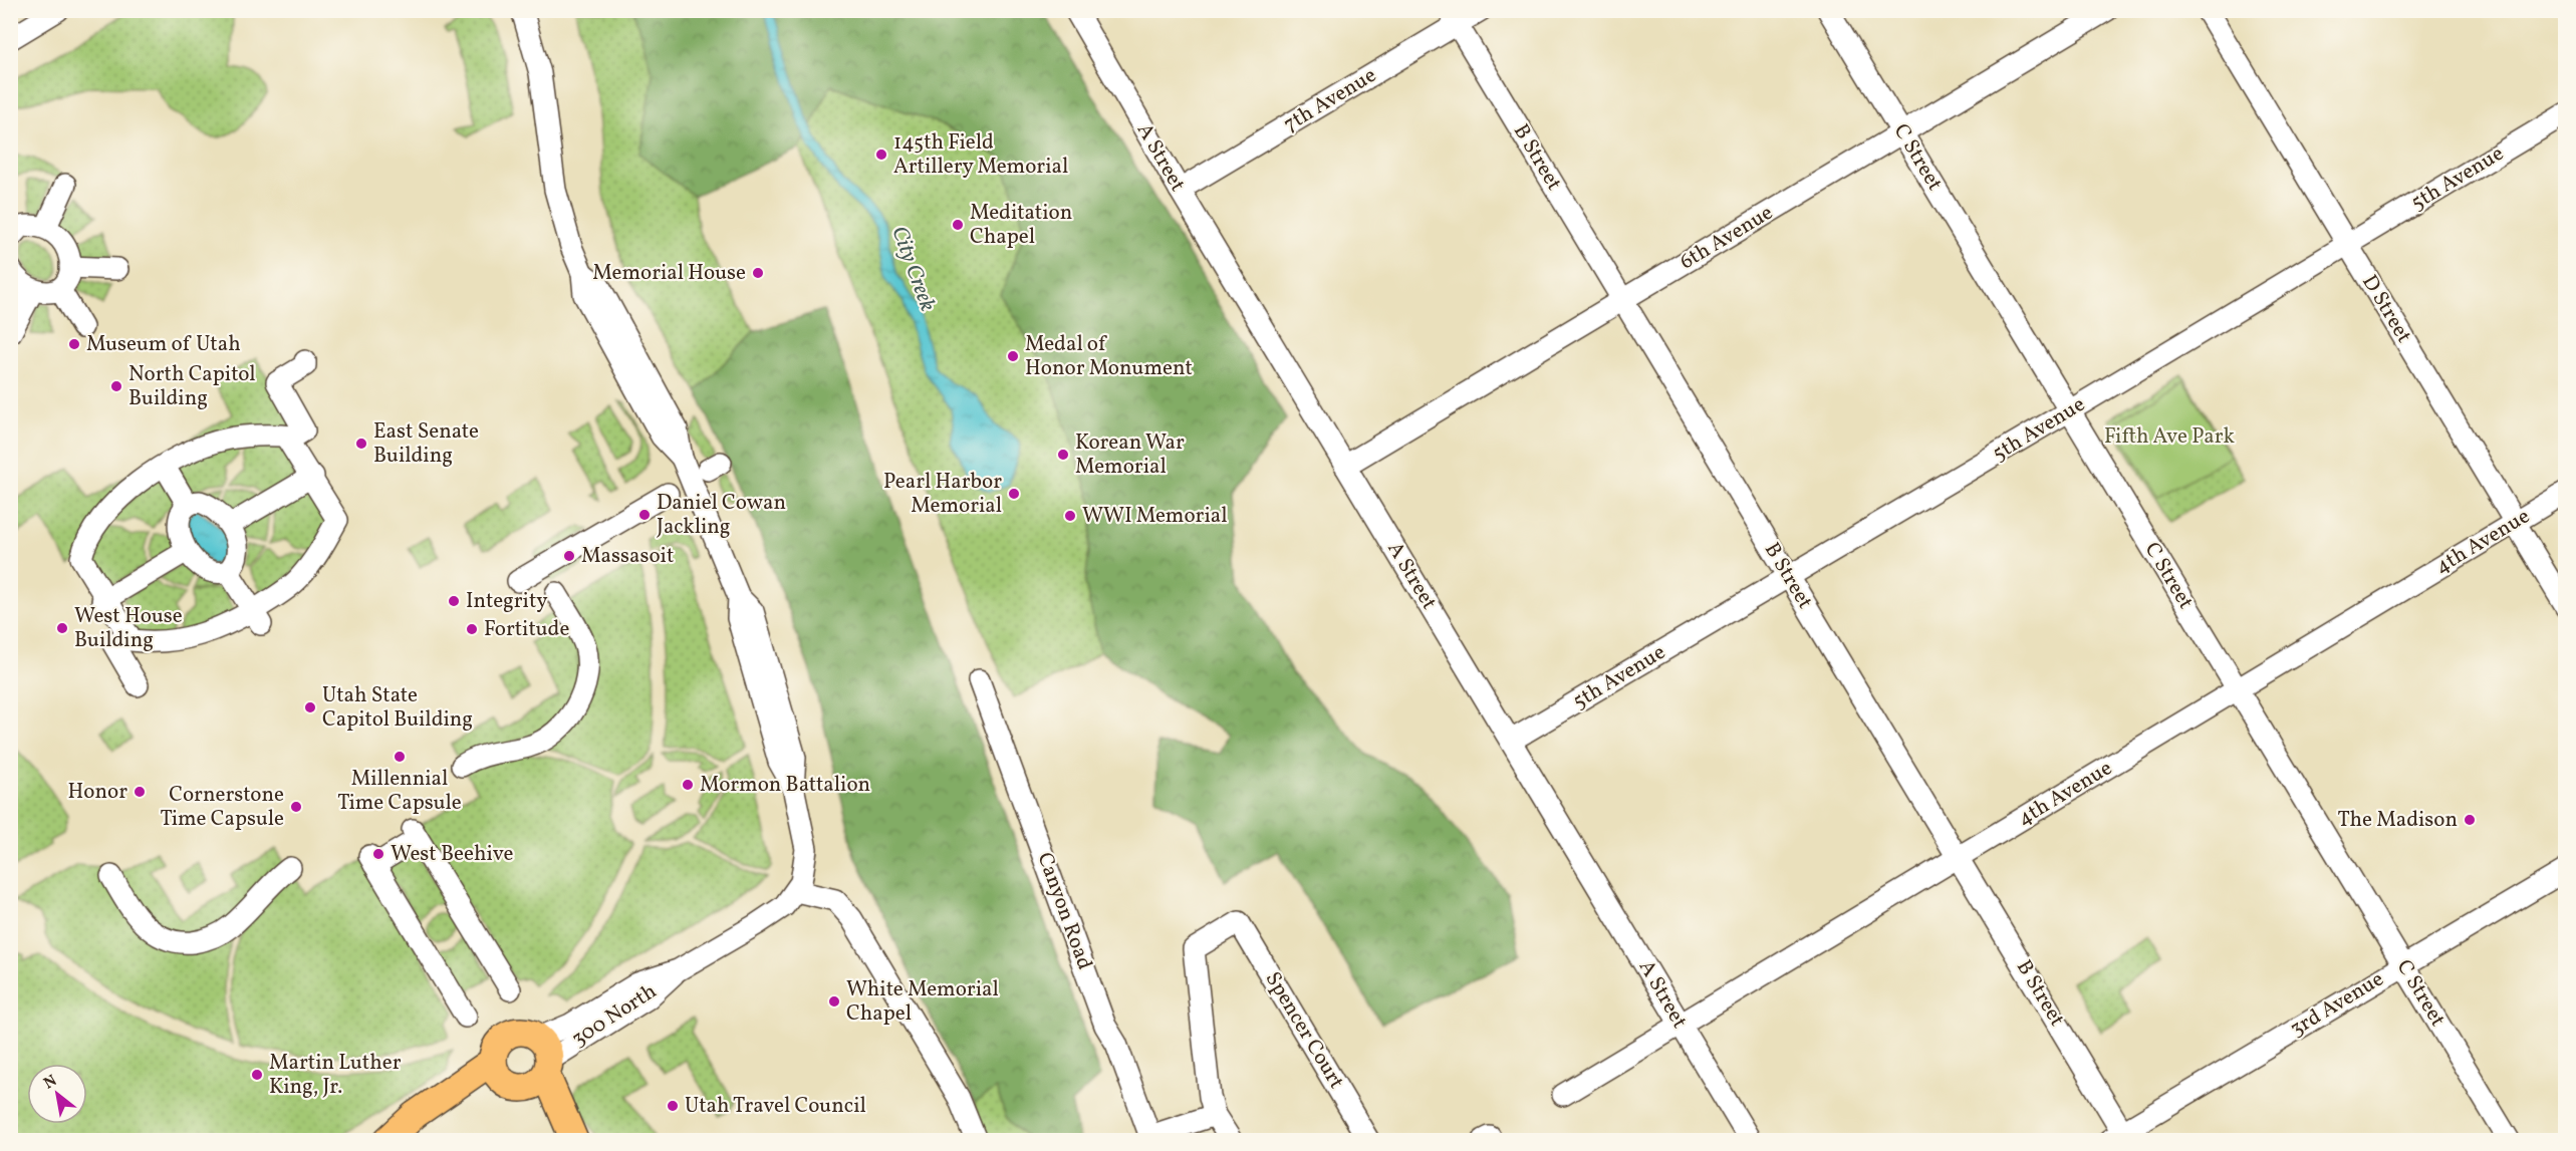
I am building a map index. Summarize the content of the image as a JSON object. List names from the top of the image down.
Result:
{
  "streets": {
    "main road": ["300 North"],
    "street": [
      "7th Avenue",
      "A Street",
      "B Street",
      "C Street",
      "5th Avenue",
      "6th Avenue",
      "D Street",
      "4th Avenue",
      "Canyon Road",
      "3rd Avenue",
      "Spencer Court"
    ]
  },
  "crossings": [
    ["7th Avenue", "A Street"],
    ["7th Avenue", "B Street"],
    ["A Street", "5th Avenue"],
    ["A Street", "6th Avenue"],
    ["A Street", "4th Avenue"],
    ["B Street", "5th Avenue"],
    ["B Street", "6th Avenue"],
    ["B Street", "4th Avenue"],
    ["B Street", "3rd Avenue"],
    ["C Street", "5th Avenue"],
    ["C Street", "6th Avenue"],
    ["C Street", "4th Avenue"],
    ["C Street", "3rd Avenue"],
    ["5th Avenue", "D Street"],
    ["D Street", "4th Avenue"]
  ],
  "water": ["City Creek"],
  "parks": ["Fifth Ave Park"],
  "places": [
    "145th Field Artillery Memorial",
    "Meditation Chapel",
    "Memorial House",
    "Museum of Utah",
    "Medal of Honor Monument",
    "North Capitol Building",
    "East Senate Building",
    "Korean War Memorial",
    "Pearl Harbor Memorial",
    "Daniel Cowan Jackling",
    "WWI Memorial",
    "Massasoit",
    "Integrity",
    "West House Building",
    "Fortitude",
    "Utah State Capitol Building",
    "Millennial Time Capsule",
    "Mormon Battalion",
    "Honor",
    "Cornerstone Time Capsule",
    "The Madison",
    "West Beehive",
    "White Memorial Chapel",
    "Martin Luther King, Jr.",
    "Utah Travel Council"
  ],
  "north": "top left"
}
